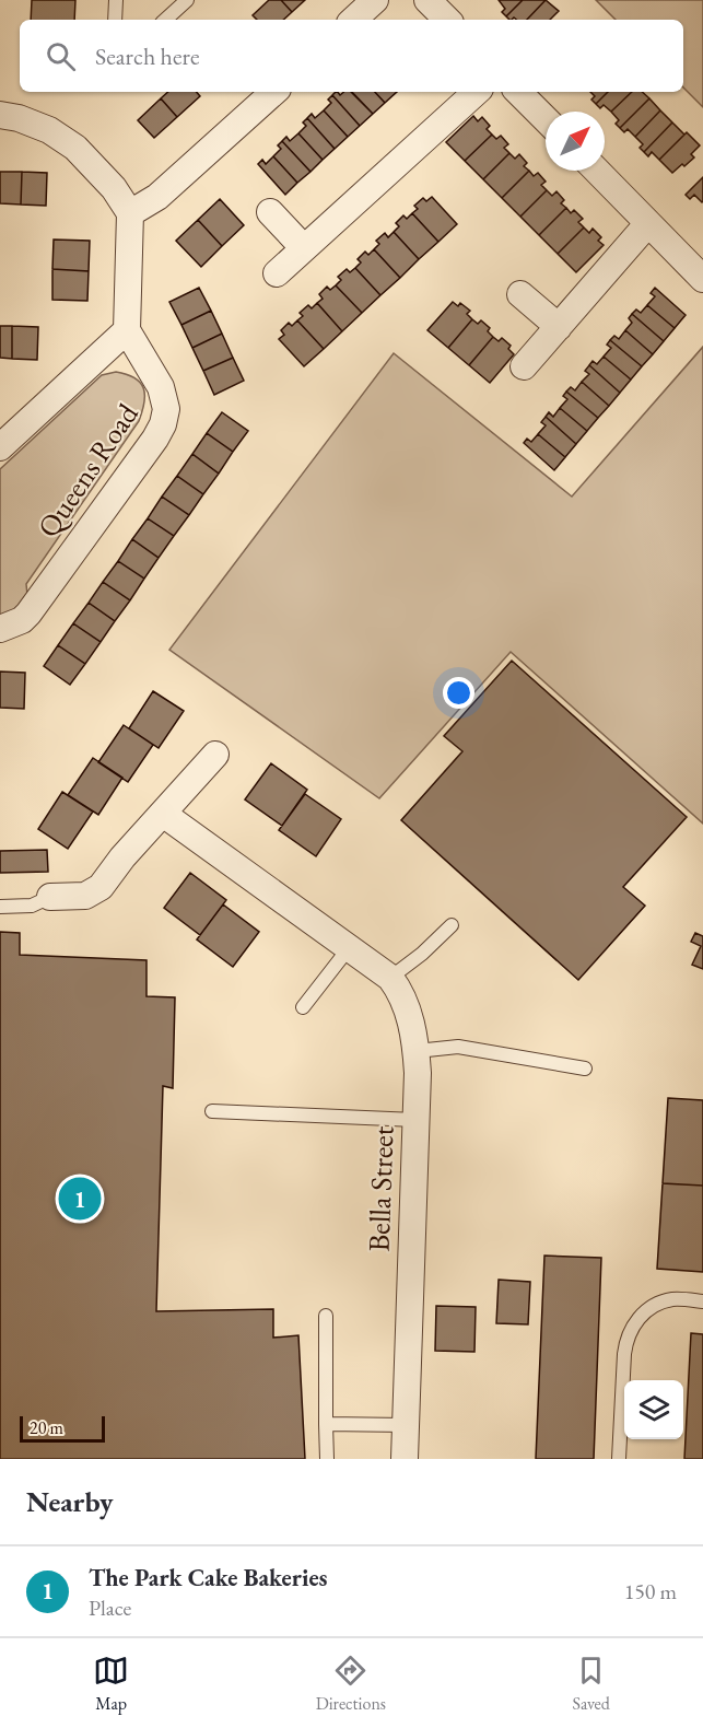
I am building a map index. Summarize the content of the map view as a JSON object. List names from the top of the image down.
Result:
{
  "streets": {
    "street": ["Queens Road", "Bella Street"]
  },
  "scale_bar": "20 m",
  "north": "top right",
  "page": {
    "search": "Search here",
    "pins": "1",
    "scale": "20 m",
    "heading": "Nearby",
    "list": [
      {
        "mark": "1",
        "name": "The Park Cake Bakeries",
        "note": "Place",
        "value": "150 m"
      }
    ],
    "nav": ["Map", "Directions", "Saved"]
  }
}
